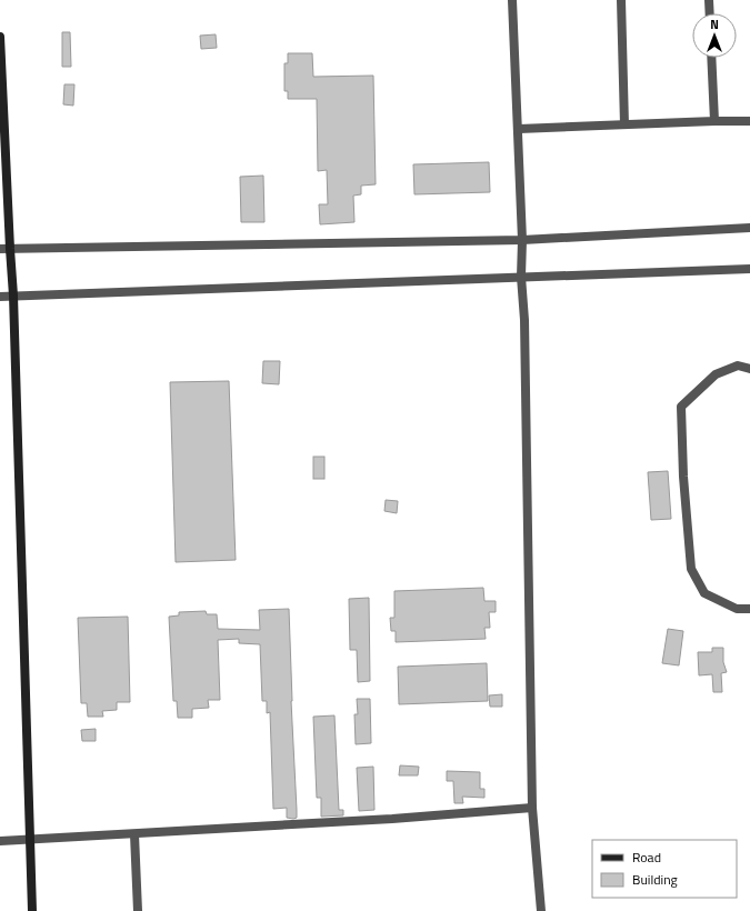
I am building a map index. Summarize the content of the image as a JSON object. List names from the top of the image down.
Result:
{
  "legend": ["Road", "Building"],
  "north": "top"
}
